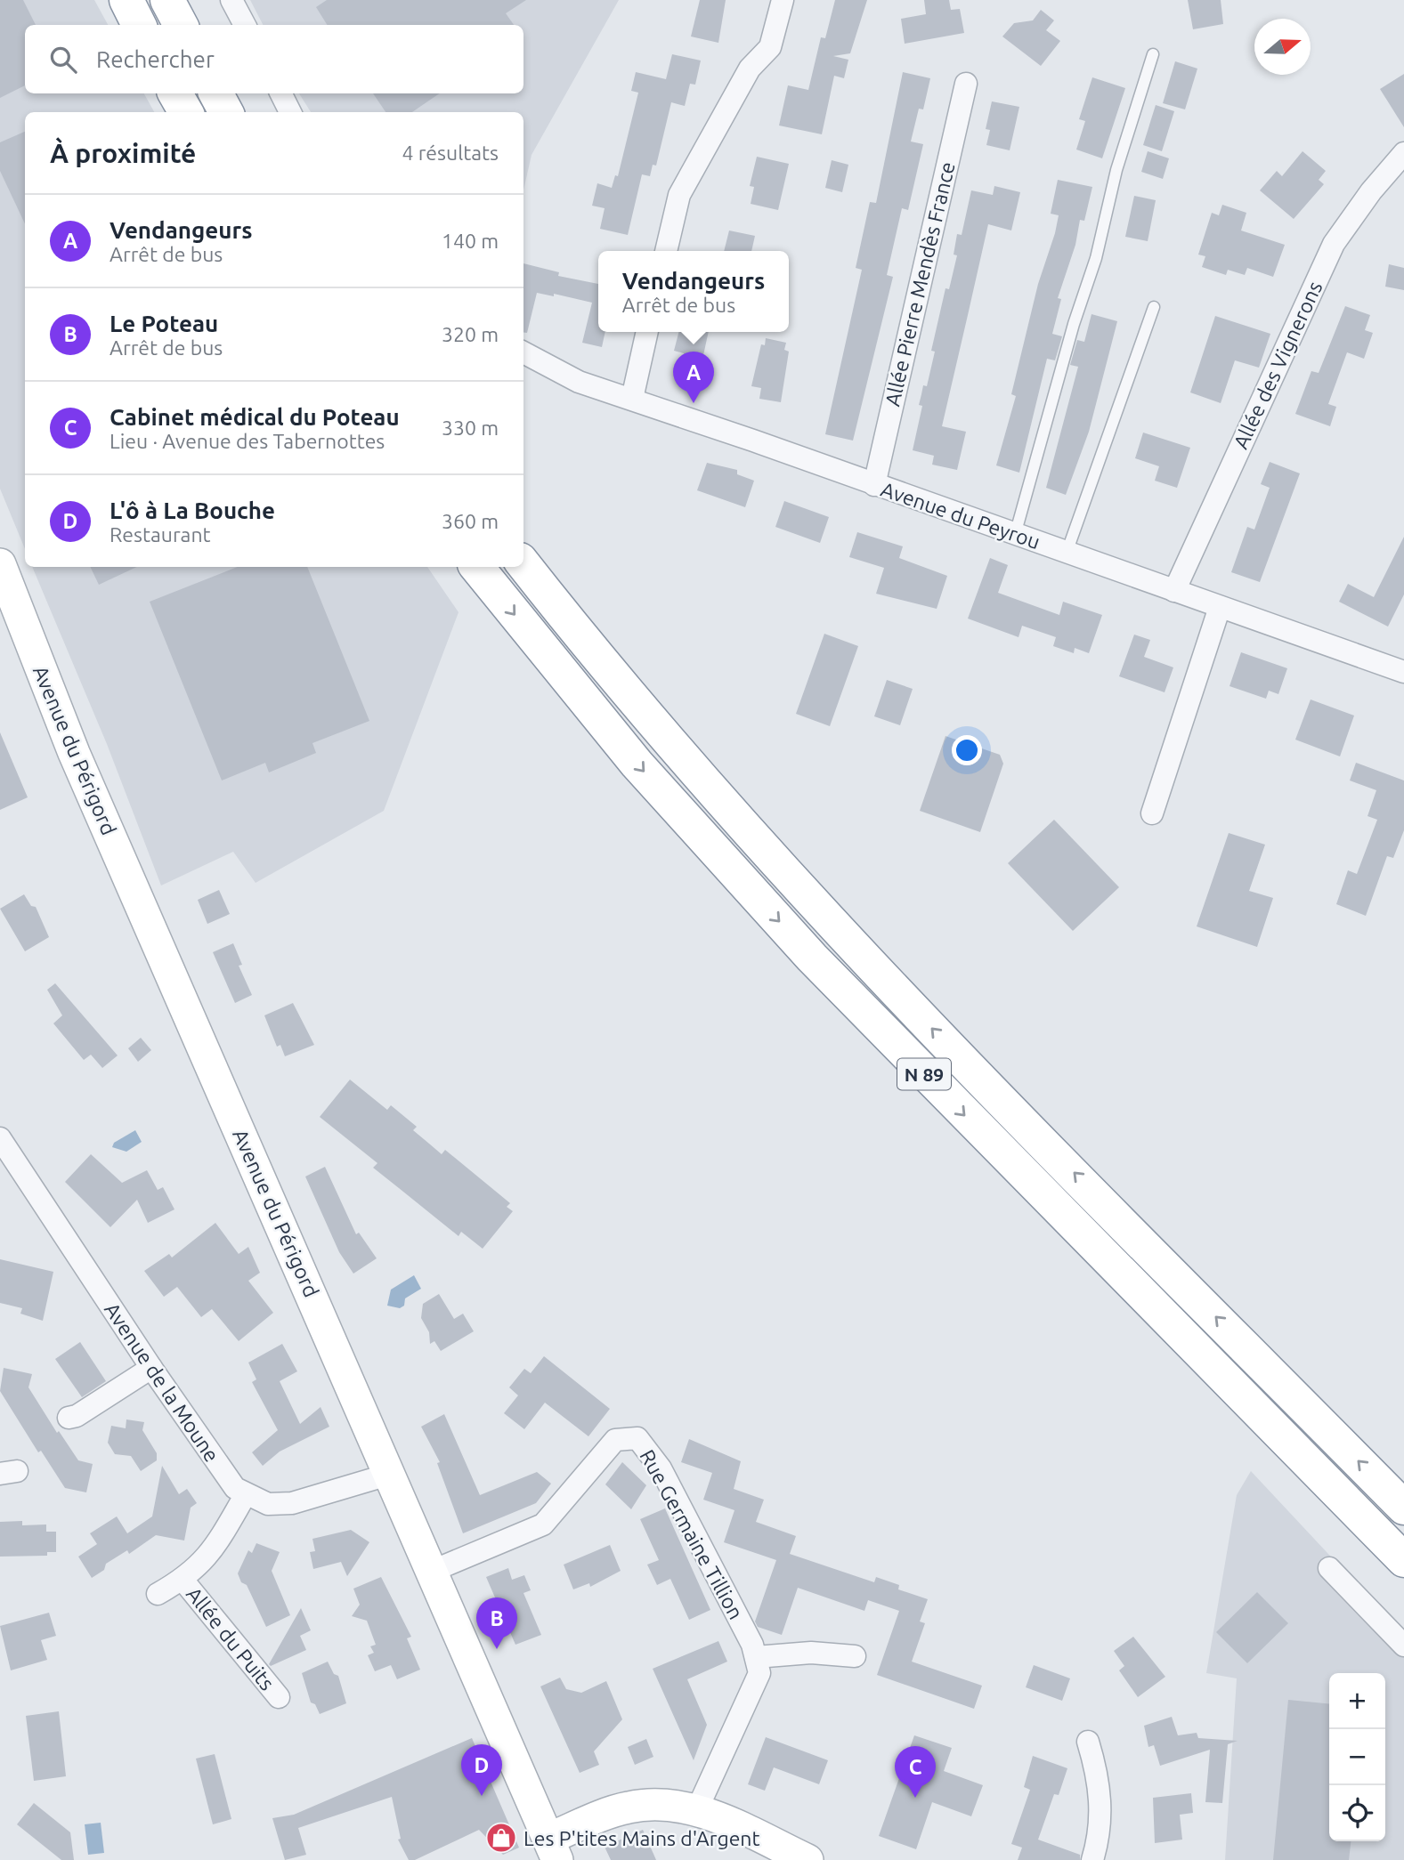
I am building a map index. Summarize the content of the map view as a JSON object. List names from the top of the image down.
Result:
{
  "streets": {
    "highway": ["N 89"],
    "street": [
      "Allée Pierre Mendès France",
      "Allée des Vignerons",
      "Avenue du Peyrou",
      "Avenue du Périgord",
      "Avenue de la Moune",
      "Rue Germaine Tillion",
      "Allée du Puits"
    ]
  },
  "crossings": [
    ["Allée Pierre Mendès France", "Avenue du Peyrou"],
    ["Allée des Vignerons", "Avenue du Peyrou"],
    ["Avenue du Périgord", "Avenue de la Moune"],
    ["Avenue du Périgord", "Rue Germaine Tillion"],
    ["Avenue de la Moune", "Allée du Puits"]
  ],
  "places": {
    "shop": ["Les P'tites Mains d'Argent"]
  },
  "north": "right",
  "page": {
    "search": "Rechercher",
    "heading": ["À proximité", "4 résultats"],
    "list": [
      {
        "mark": "A",
        "name": "Vendangeurs",
        "note": "Arrêt de bus",
        "value": "140 m"
      },
      {
        "mark": "B",
        "name": "Le Poteau",
        "note": "Arrêt de bus",
        "value": "320 m"
      },
      {
        "mark": "C",
        "name": "Cabinet médical du Poteau",
        "note": "Lieu · Avenue des Tabernottes",
        "value": "330 m"
      },
      {
        "mark": "D",
        "name": "L'ô à La Bouche",
        "note": "Restaurant",
        "value": "360 m"
      }
    ],
    "popup": ["Vendangeurs", "Arrêt de bus"],
    "pins": [
      "A",
      "B",
      "D",
      "C"
    ],
    "map_buttons": ["+", "−"]
  }
}
